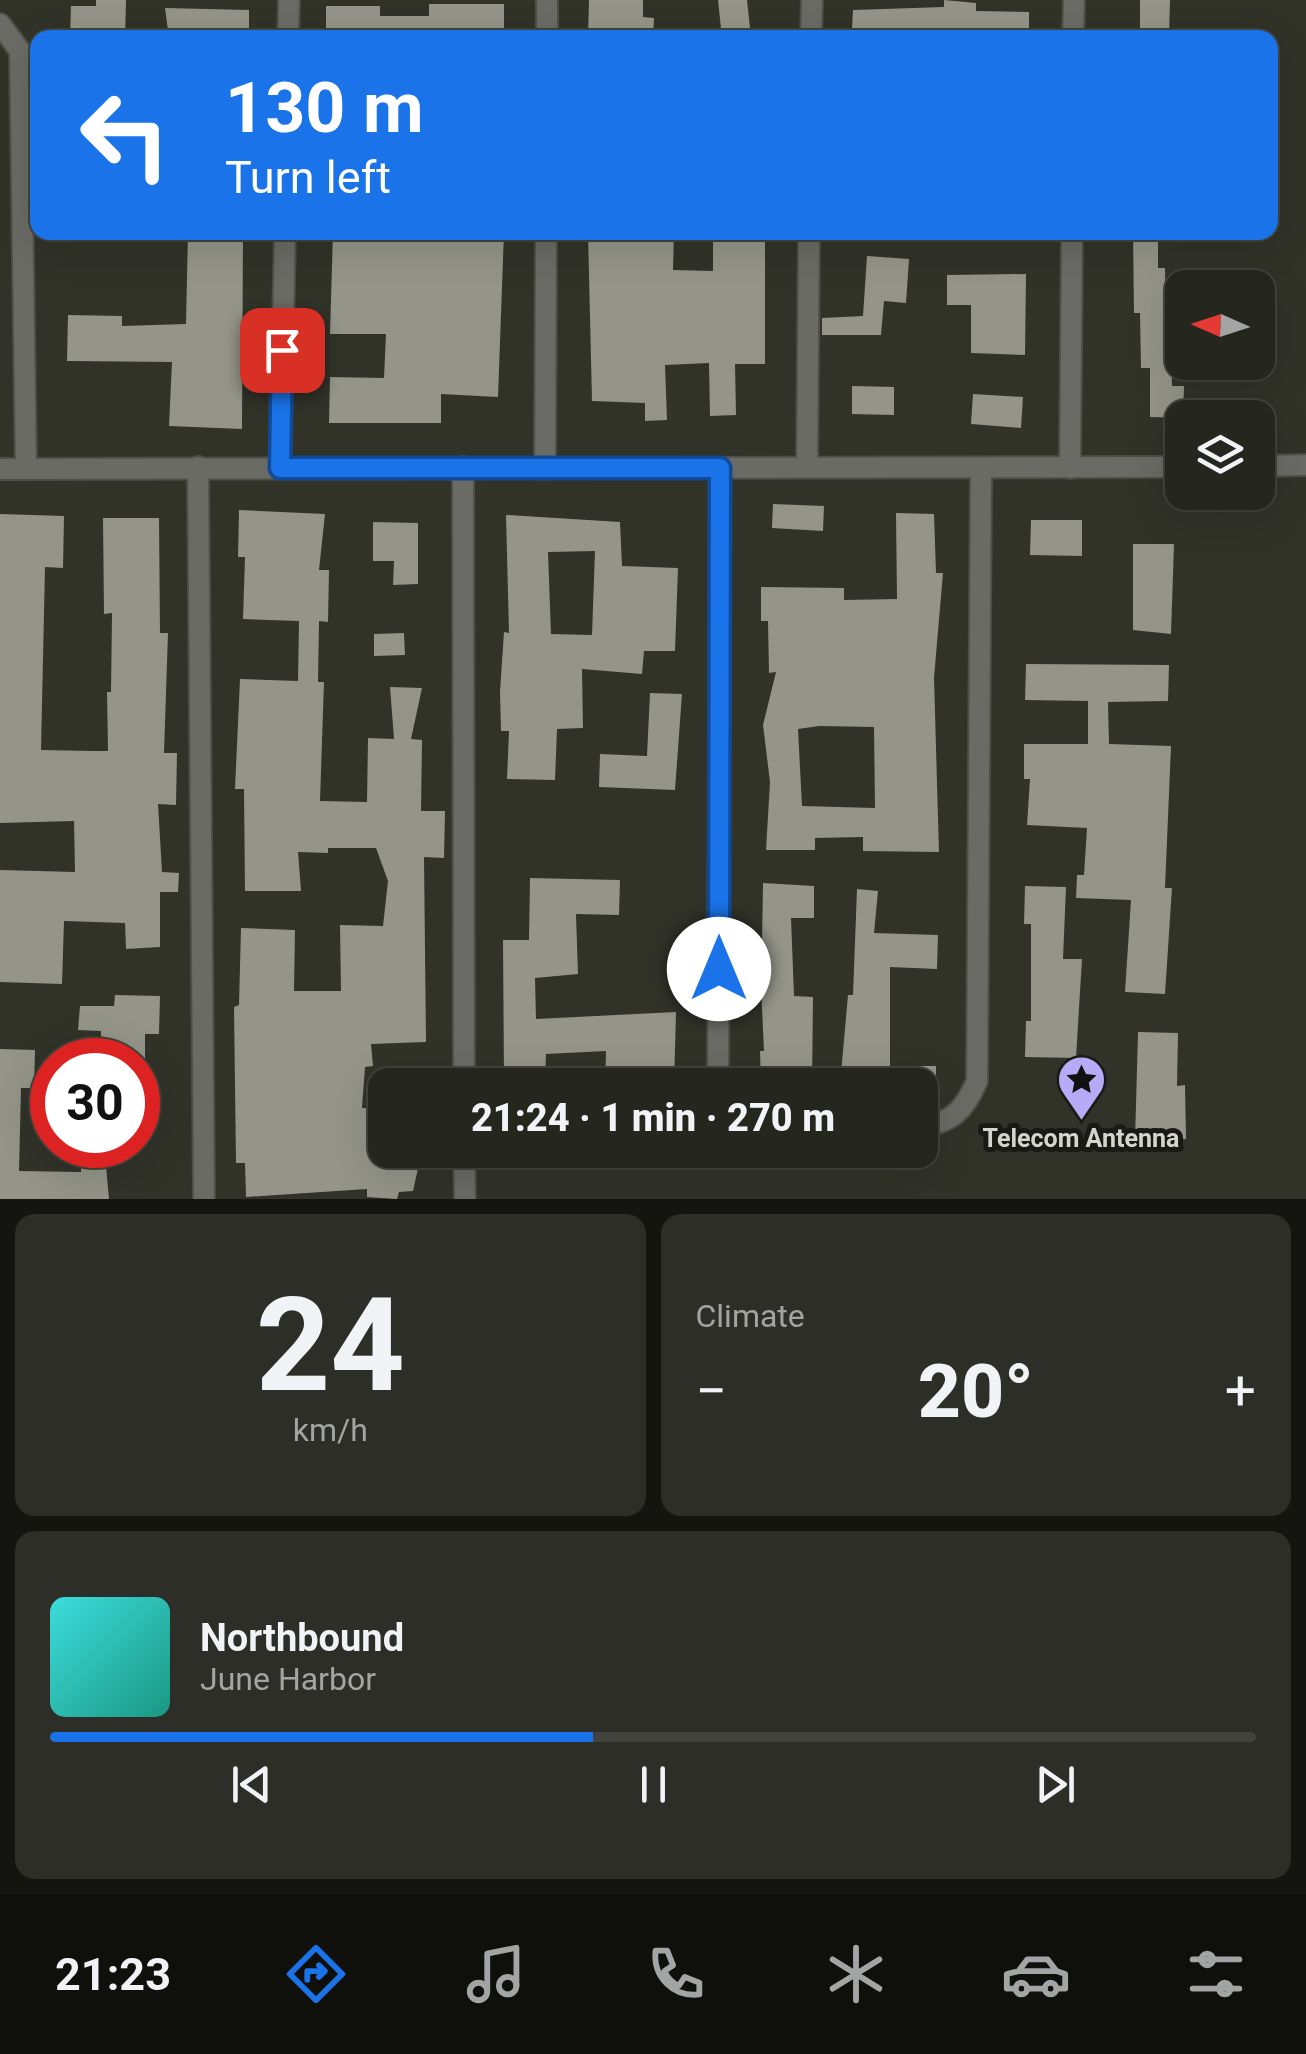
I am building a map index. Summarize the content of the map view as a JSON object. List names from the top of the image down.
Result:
{
  "places": {
    "place": ["Telecom Antenna"]
  },
  "north": "left",
  "page": {
    "turn": ["130 m", "Turn left"],
    "limit": "30",
    "trip": "21:24 · 1 min · 270 m",
    "tile": [
      ["24", "km/h"],
      "Climate"
    ],
    "heat": ["−", "20°", "+"],
    "song": ["Northbound", "June Harbor"],
    "tabs": "21:23"
  }
}
